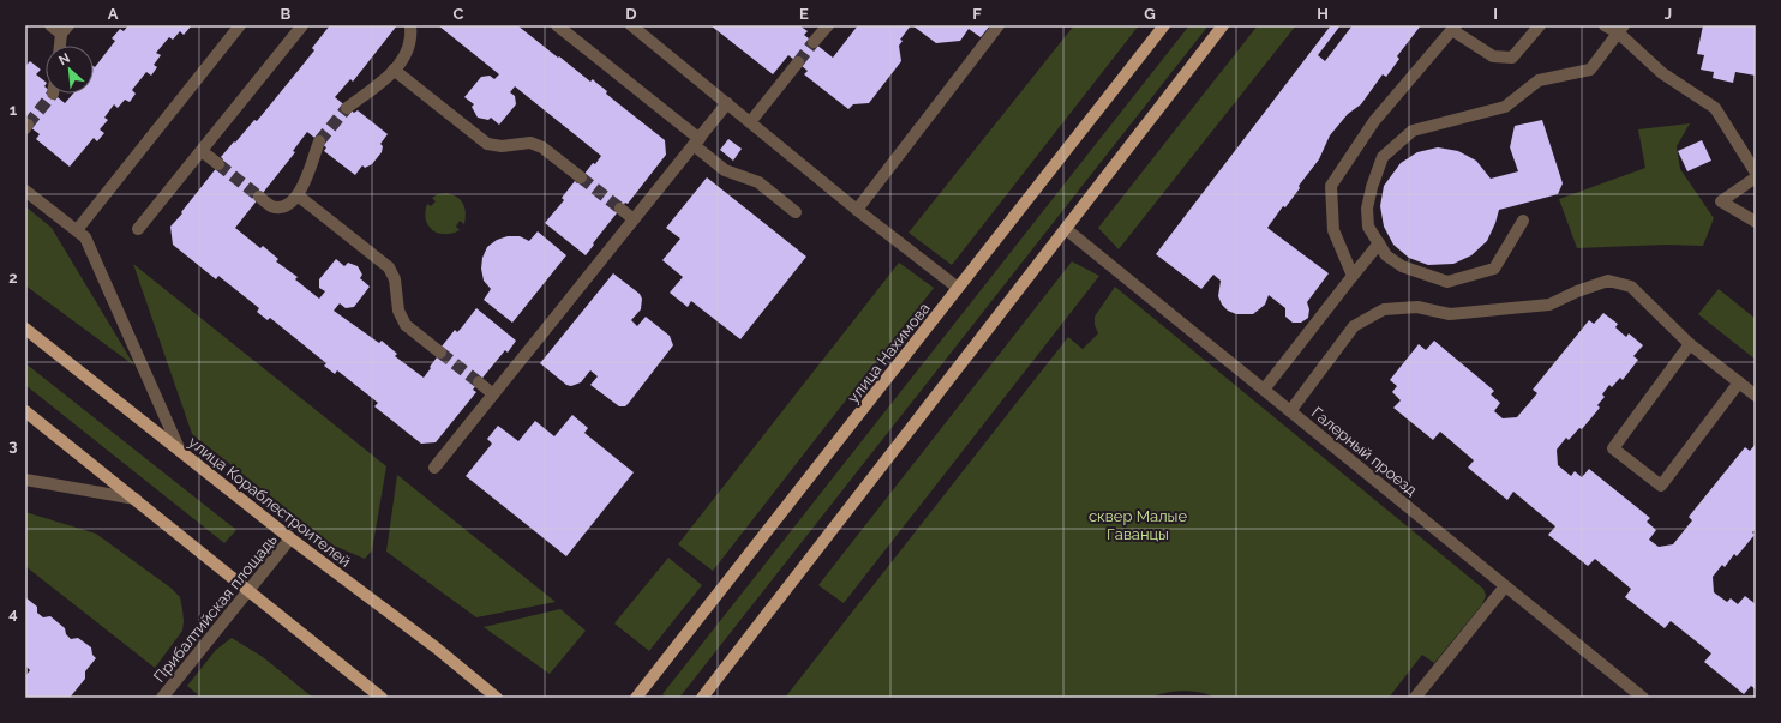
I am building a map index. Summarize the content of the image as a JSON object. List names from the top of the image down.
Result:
{
  "streets": {
    "main road": ["улица Нахимова", "улица Кораблестроителей"],
    "street": ["Галерный проезд", "Прибалтийская площадь"]
  },
  "crossings": [
    ["улица Кораблестроителей", "Прибалтийская площадь"]
  ],
  "parks": ["сквер Малые Гаванцы"],
  "north": "top left",
  "grid": {
    "columns": [
      "A",
      "B",
      "C",
      "D",
      "E",
      "F",
      "G",
      "H",
      "I",
      "J"
    ],
    "rows": [
      "1",
      "2",
      "3",
      "4"
    ]
  }
}
